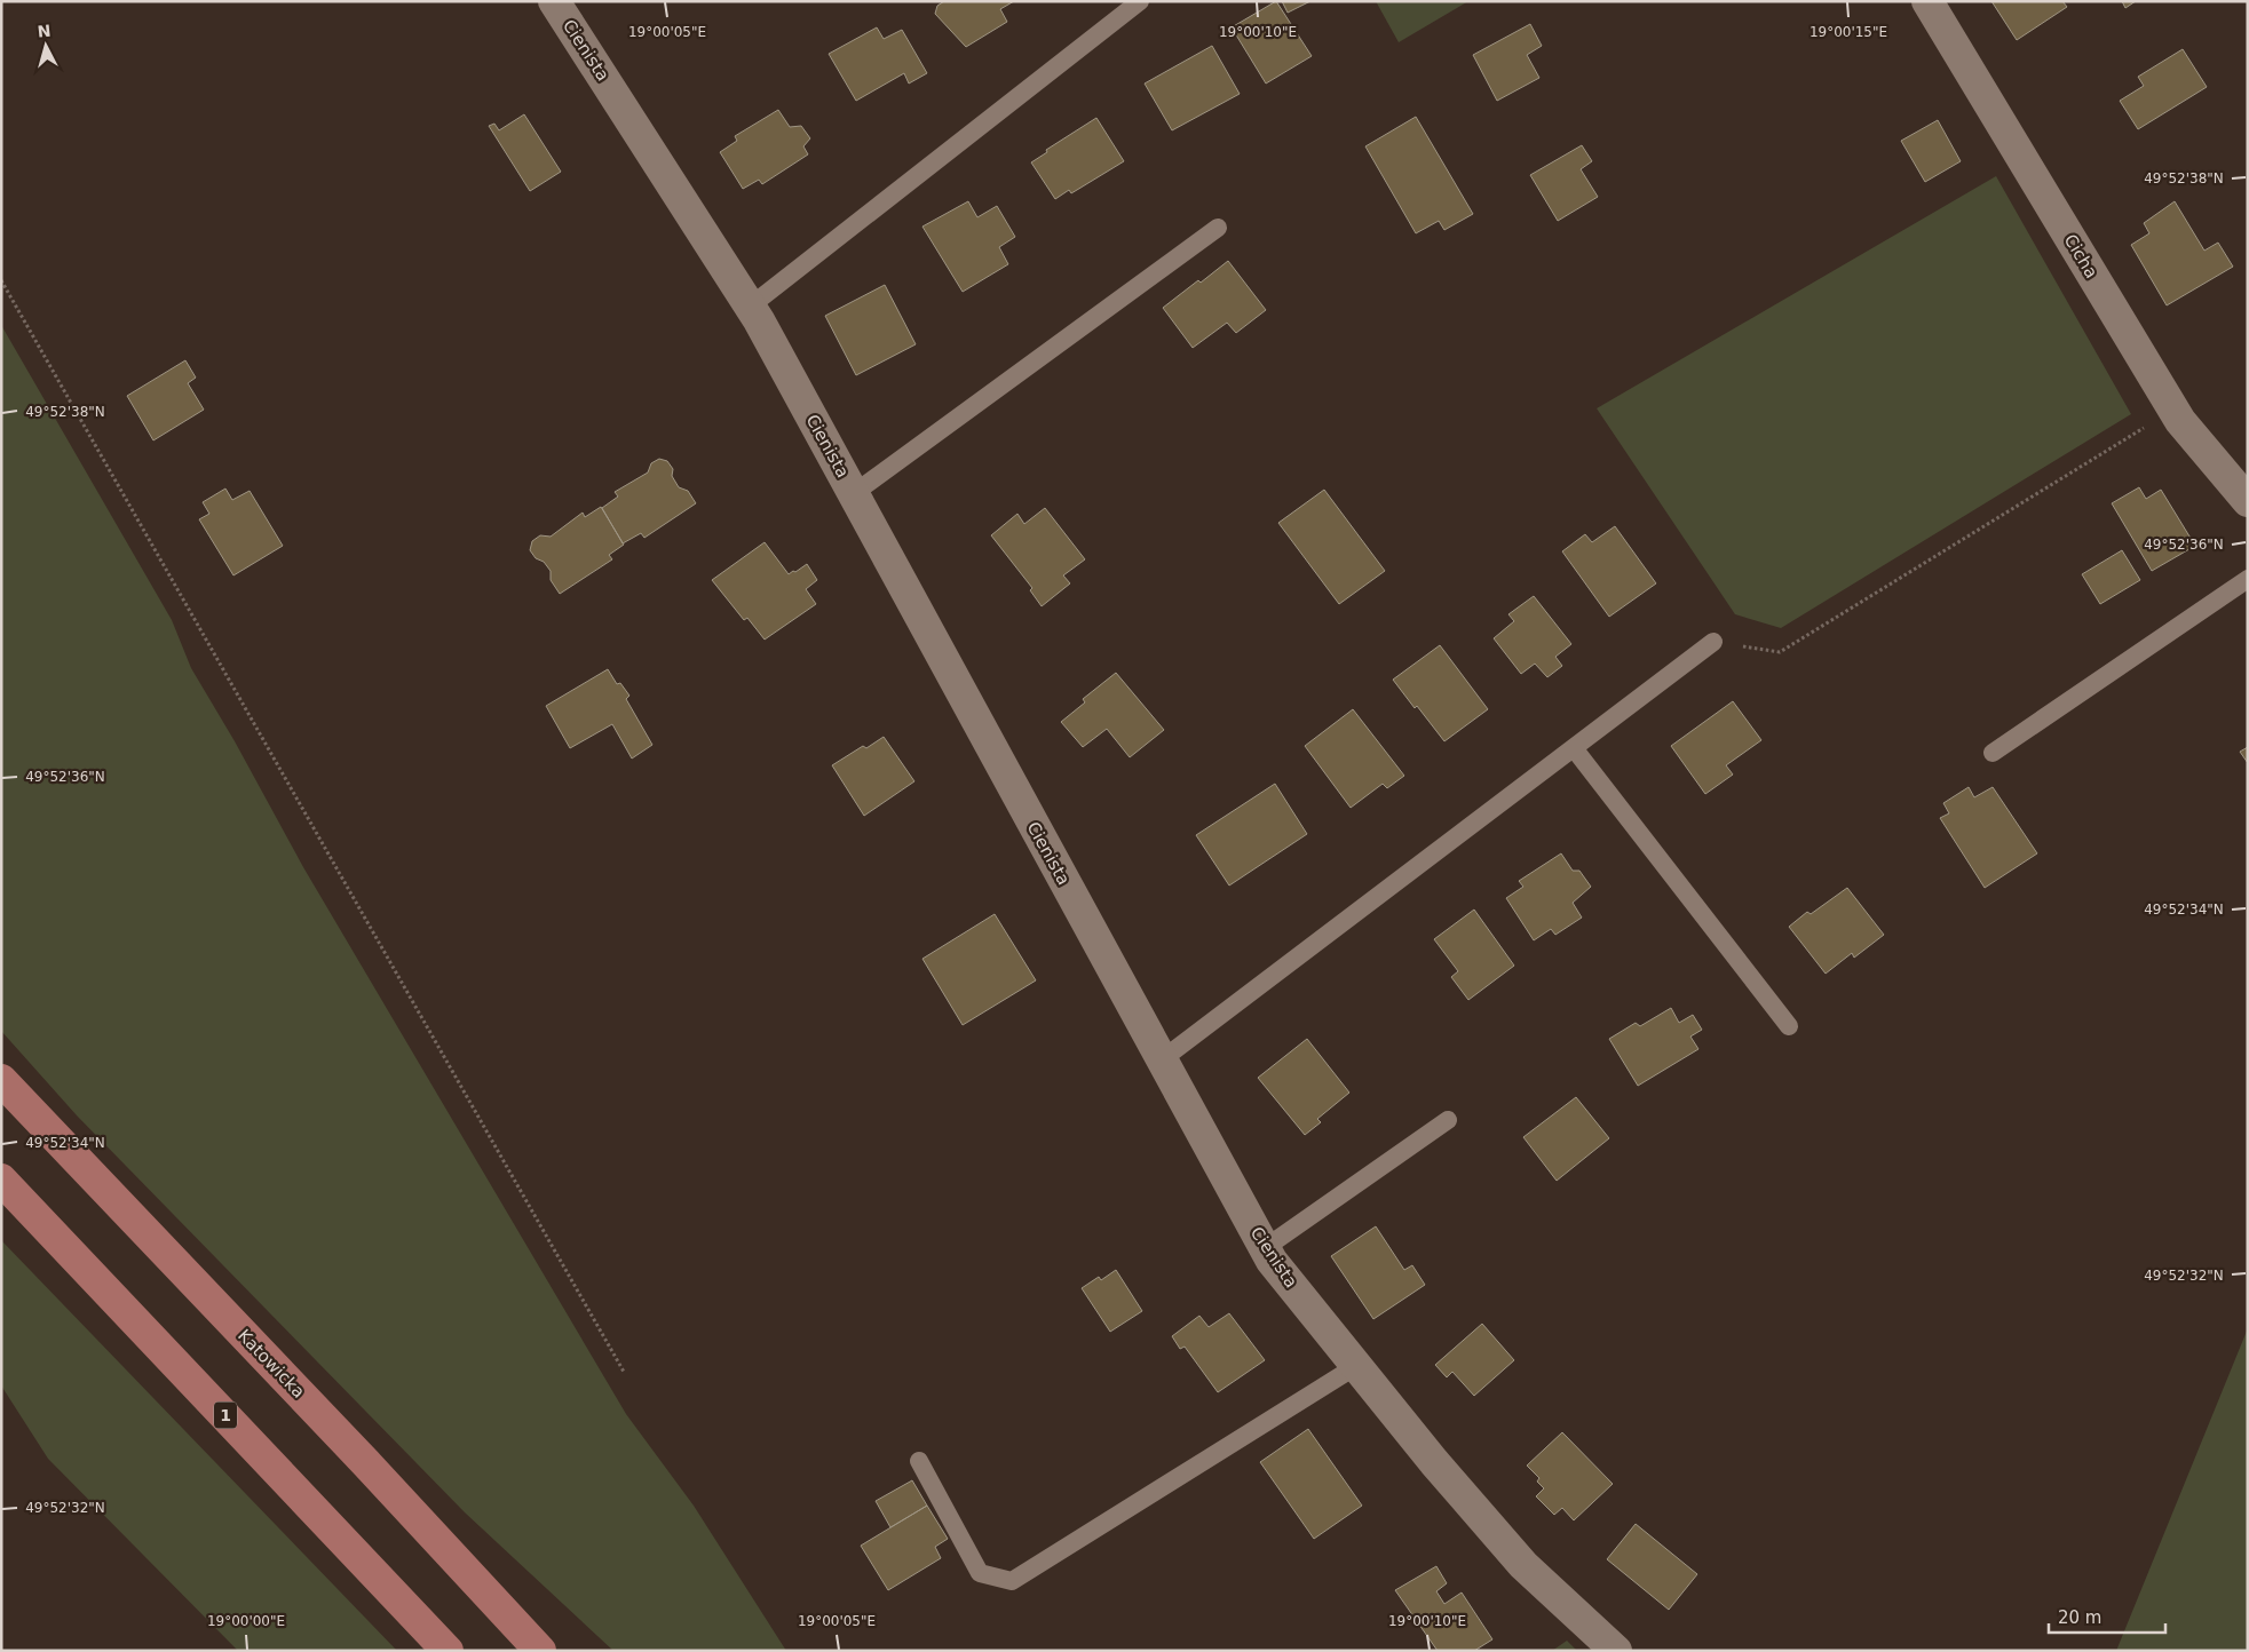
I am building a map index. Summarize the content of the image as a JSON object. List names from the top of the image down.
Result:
{
  "streets": {
    "main road": ["Katowicka", "1"],
    "street": ["Cienista", "Cicha"]
  },
  "scale_bar": "20 m",
  "north": "top",
  "coordinates": [
    "19°00'05\"E",
    "19°00'10\"E",
    "19°00'15\"E",
    "49°52'38\"N",
    "49°52'36\"N",
    "49°52'34\"N",
    "49°52'32\"N",
    "19°00'00\"E"
  ]
}
